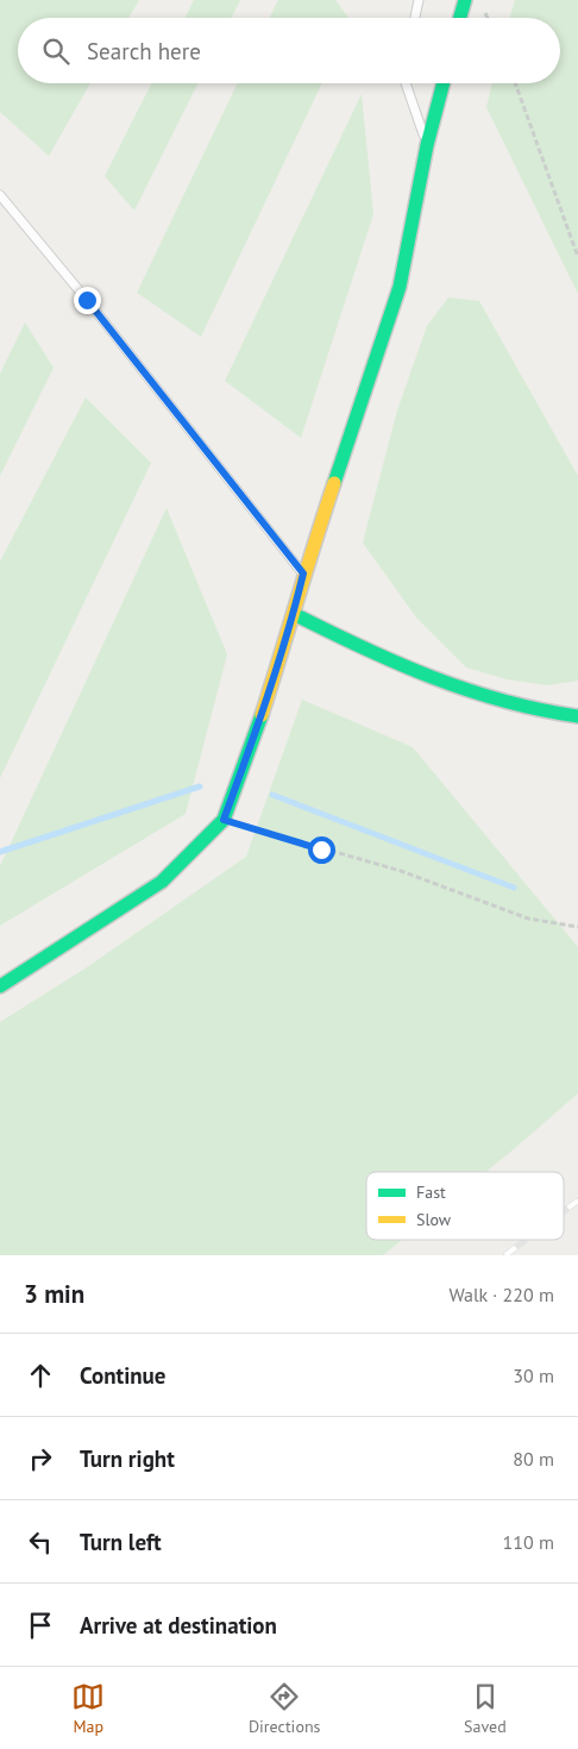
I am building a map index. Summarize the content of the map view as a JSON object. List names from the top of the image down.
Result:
{
  "legend": ["Fast", "Slow"],
  "page": {
    "search": "Search here",
    "heading": ["3 min", "Walk · 220 m"],
    "list": [
      ["Continue", "30 m"],
      ["Turn right", "80 m"],
      ["Turn left", "110 m"],
      "Arrive at destination"
    ],
    "nav": ["Map", "Directions", "Saved"]
  }
}
